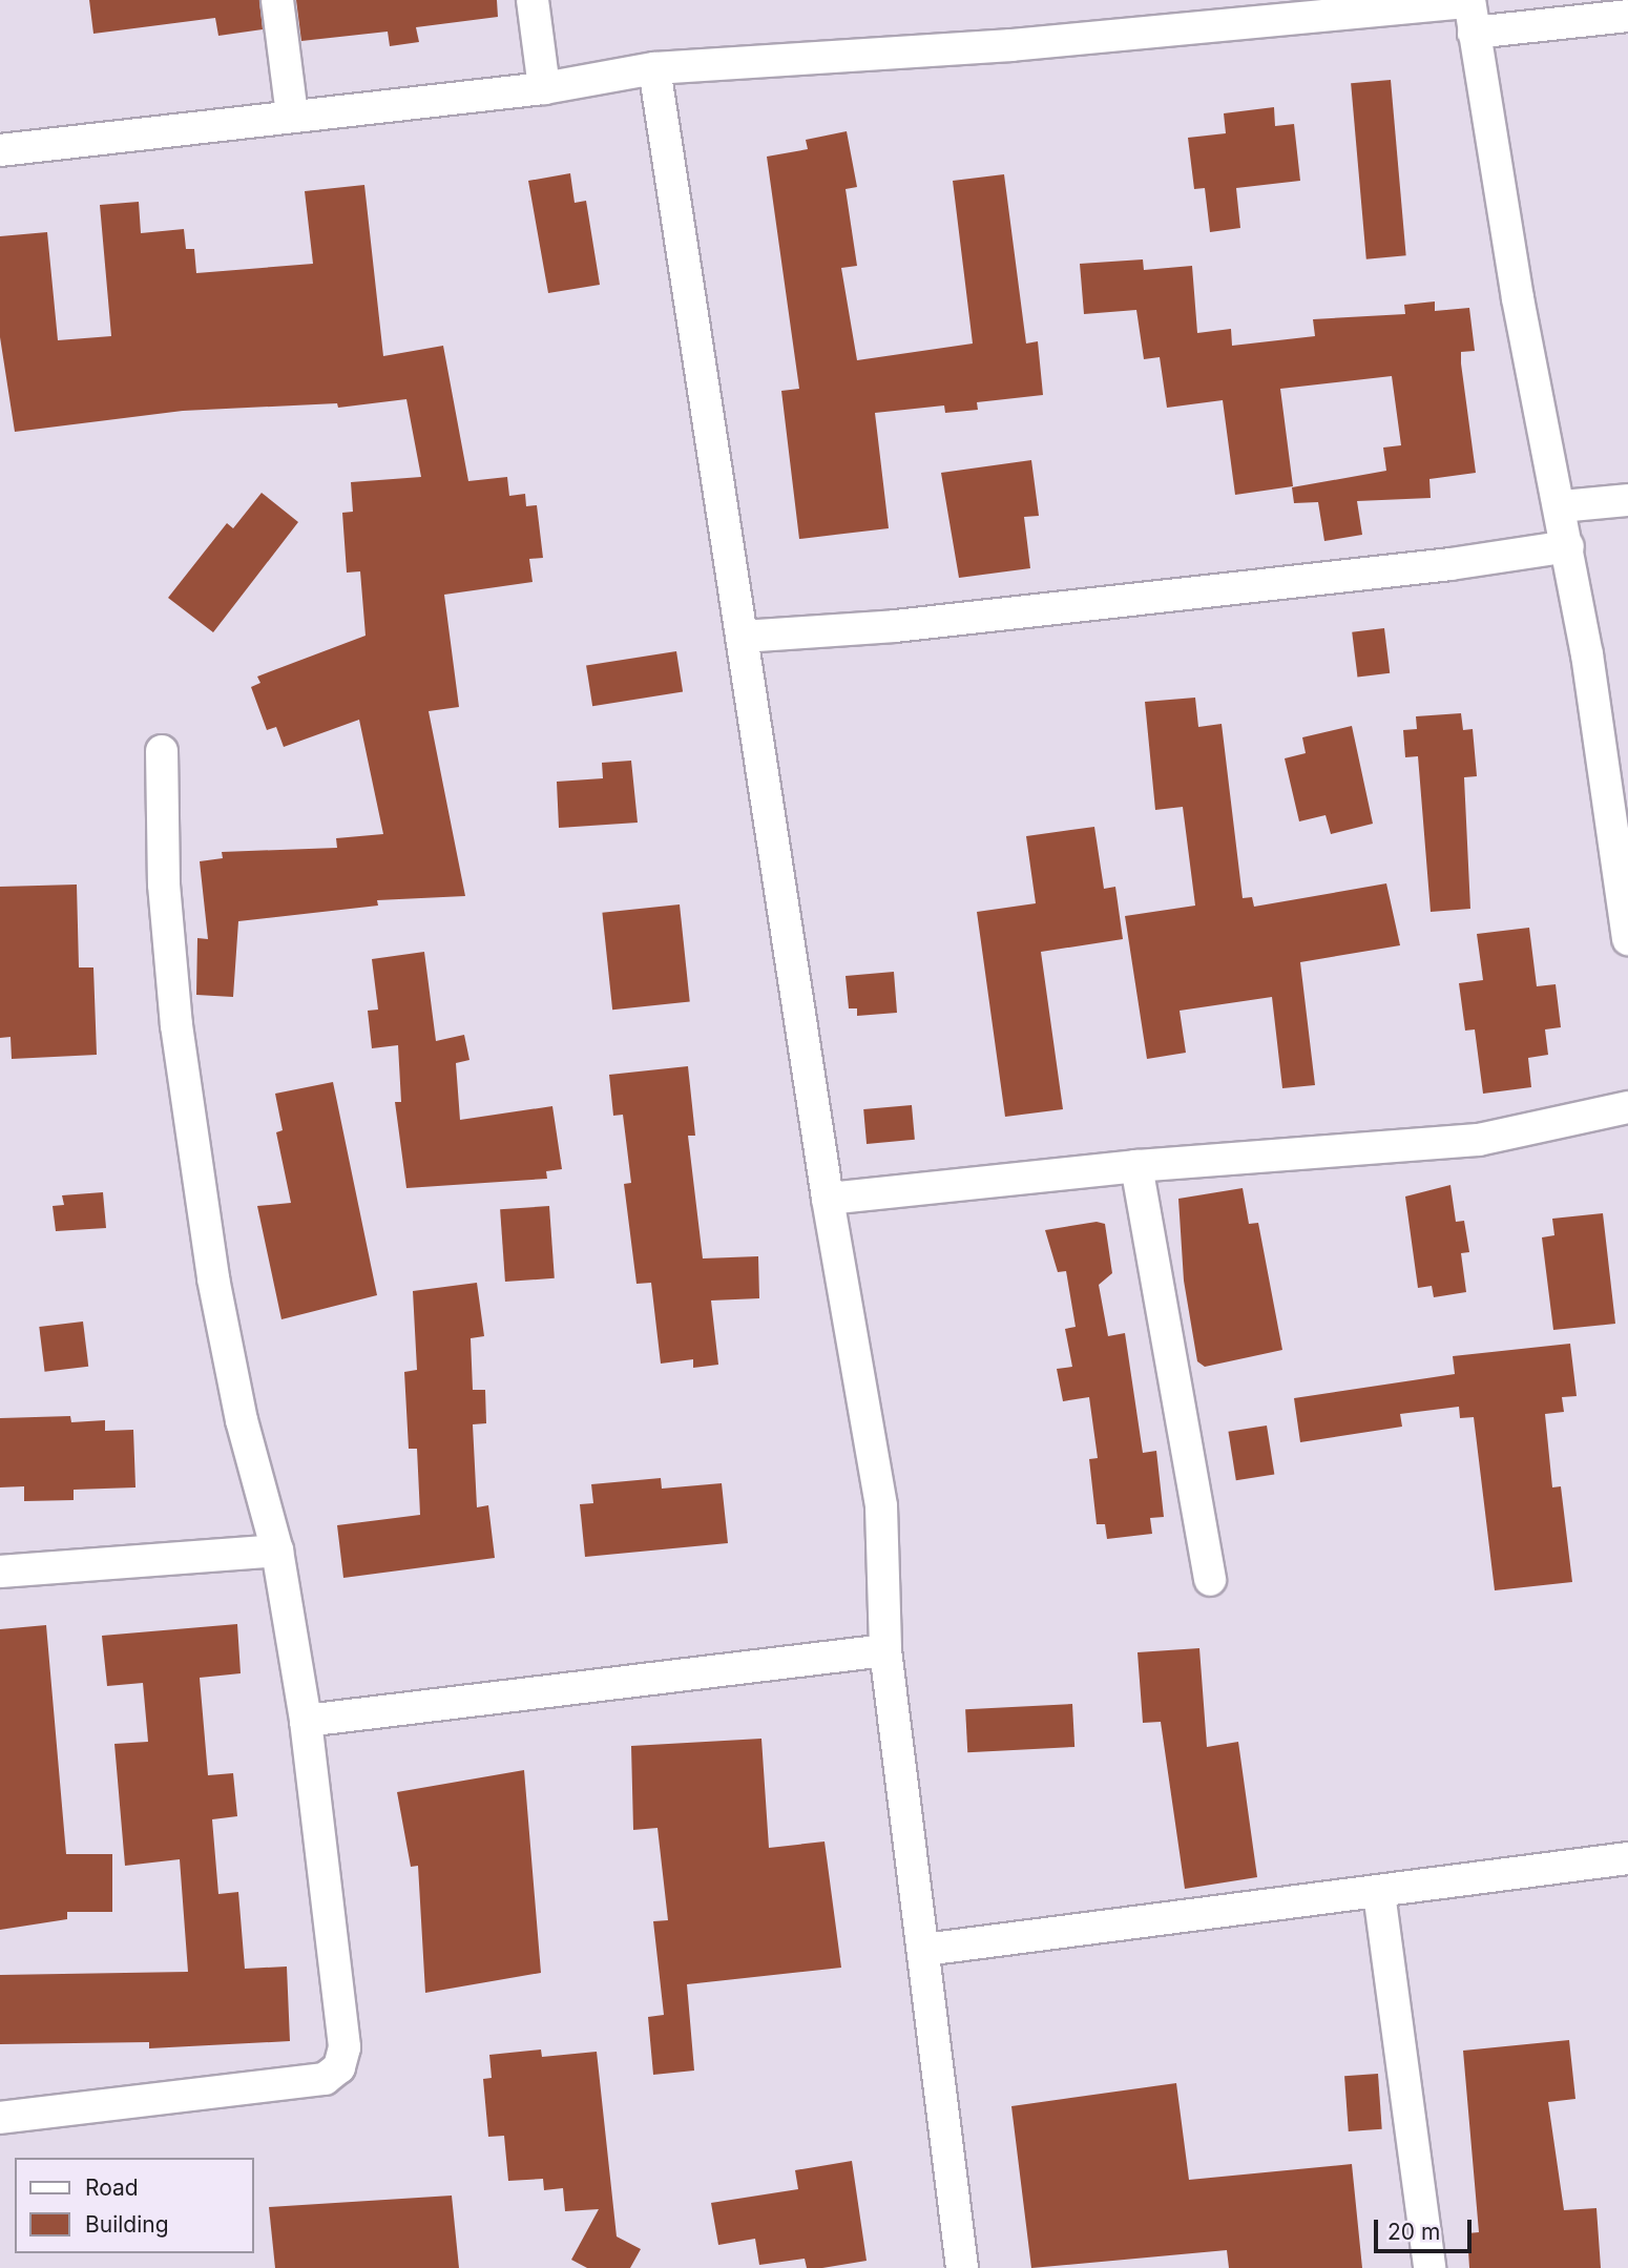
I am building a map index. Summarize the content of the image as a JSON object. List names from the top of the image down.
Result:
{
  "legend": ["Road", "Building"],
  "scale_bar": "20 m"
}
